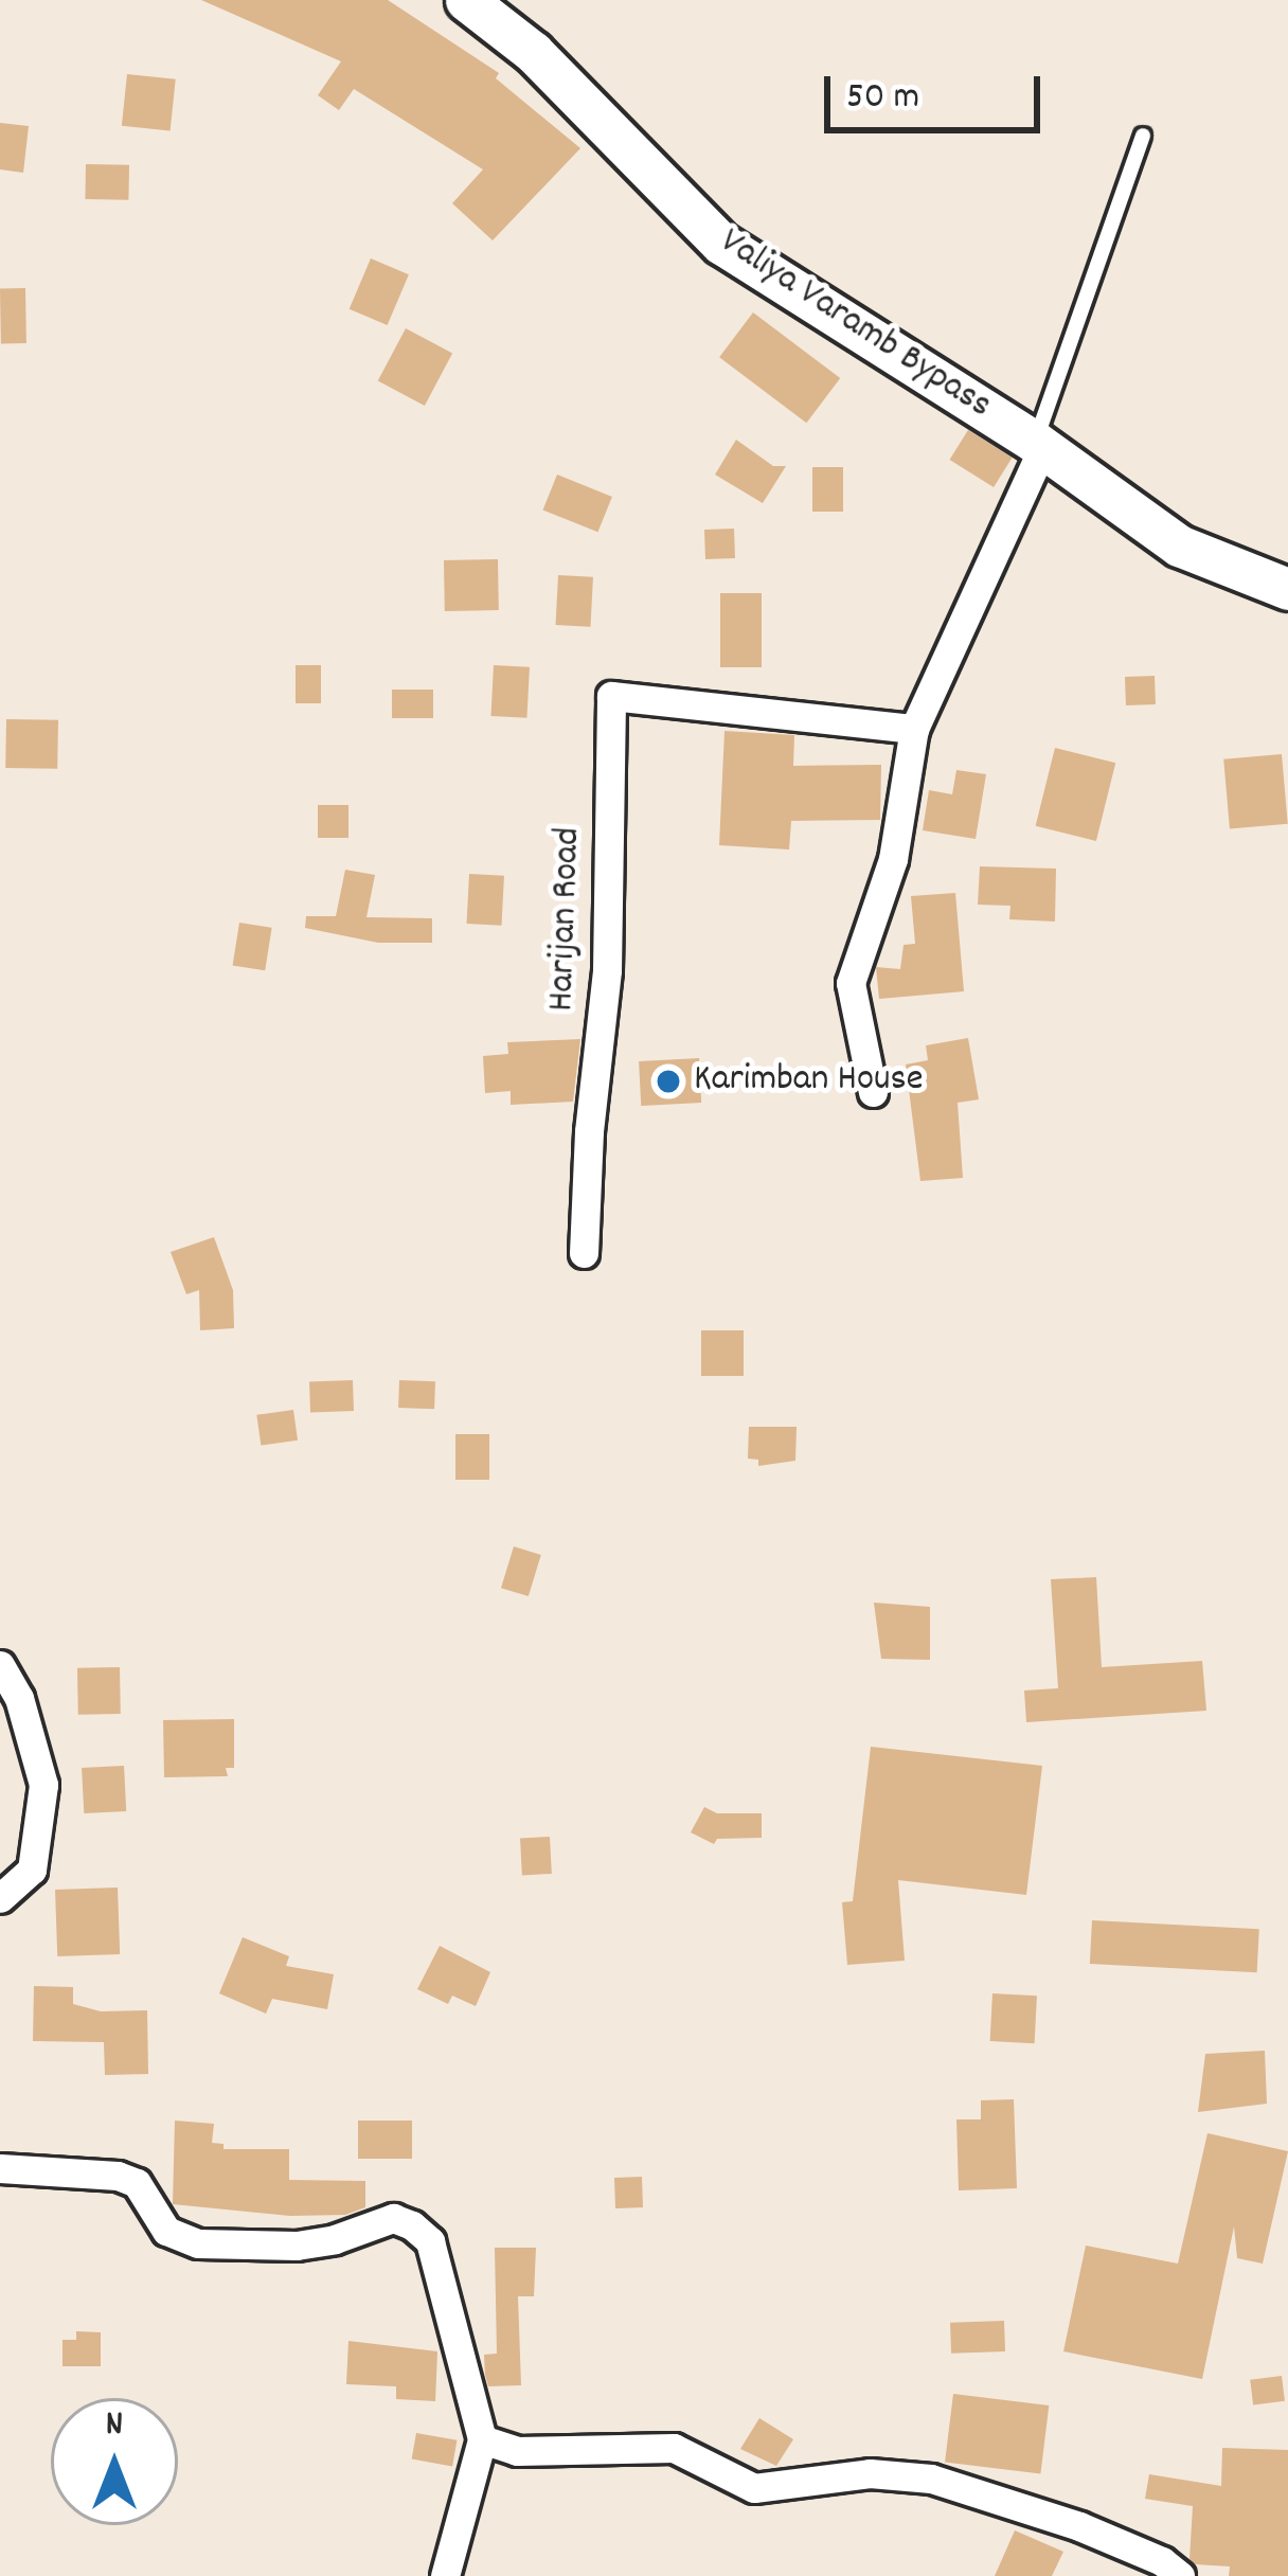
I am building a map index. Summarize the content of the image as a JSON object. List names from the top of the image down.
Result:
{
  "streets": {
    "street": ["Valiya Varamb Bypass", "Harijan Road"]
  },
  "places": ["Karimban House"],
  "scale_bar": "50 m",
  "north": "top"
}
